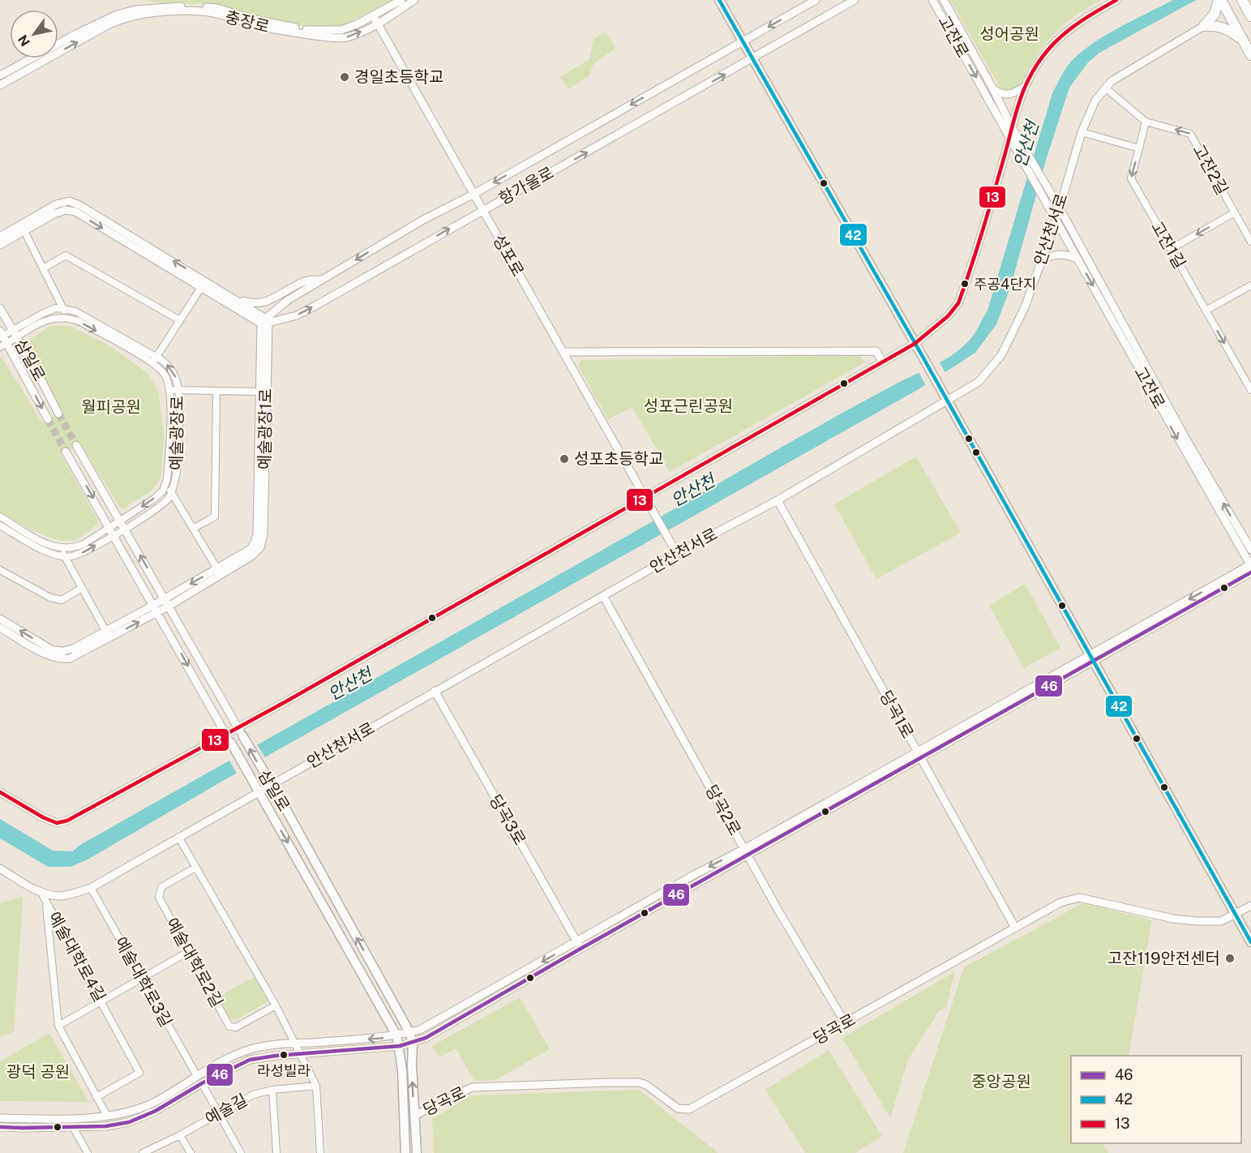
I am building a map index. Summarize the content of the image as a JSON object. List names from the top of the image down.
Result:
{
  "streets": {
    "main road": ["삼일로"],
    "street": [
      "충장로",
      "고잔로",
      "고잔2길",
      "항가울로",
      "안산천서로",
      "고잔1길",
      "성포로",
      "예술광장1로",
      "예술광장로",
      "당곡1로",
      "당곡2로",
      "당곡3로",
      "예술대학로4길",
      "예술대학로2길",
      "예술대학로3길",
      "당곡로",
      "예술길"
    ]
  },
  "crossings": [
    ["충장로", "성포로"],
    ["고잔로", "안산천서로"],
    ["고잔2길", "안산천서로"],
    ["고잔2길", "고잔1길"],
    ["항가울로", "성포로"],
    ["항가울로", "예술광장1로"],
    ["안산천서로", "성포로"],
    ["안산천서로", "삼일로"],
    ["안산천서로", "당곡1로"],
    ["안산천서로", "당곡2로"],
    ["안산천서로", "당곡3로"],
    ["안산천서로", "예술대학로3길"],
    ["삼일로", "예술광장1로"],
    ["삼일로", "예술광장로"],
    ["삼일로", "당곡로"],
    ["당곡1로", "당곡로"],
    ["당곡2로", "당곡로"]
  ],
  "one_way": ["고잔2길", "고잔1길"],
  "water": ["안산천"],
  "parks": [
    "성어공원",
    "성포근린공원",
    "월피공원",
    "광덕 공원",
    "중앙공원"
  ],
  "places": [
    "경일초등학교",
    "주공4단지",
    "성포초등학교",
    "고잔119안전센터",
    "라성빌라"
  ],
  "lines": ["transit line 42", "transit line 13", "transit line 46"],
  "legend": ["46", "42", "13"],
  "north": "bottom left"
}
